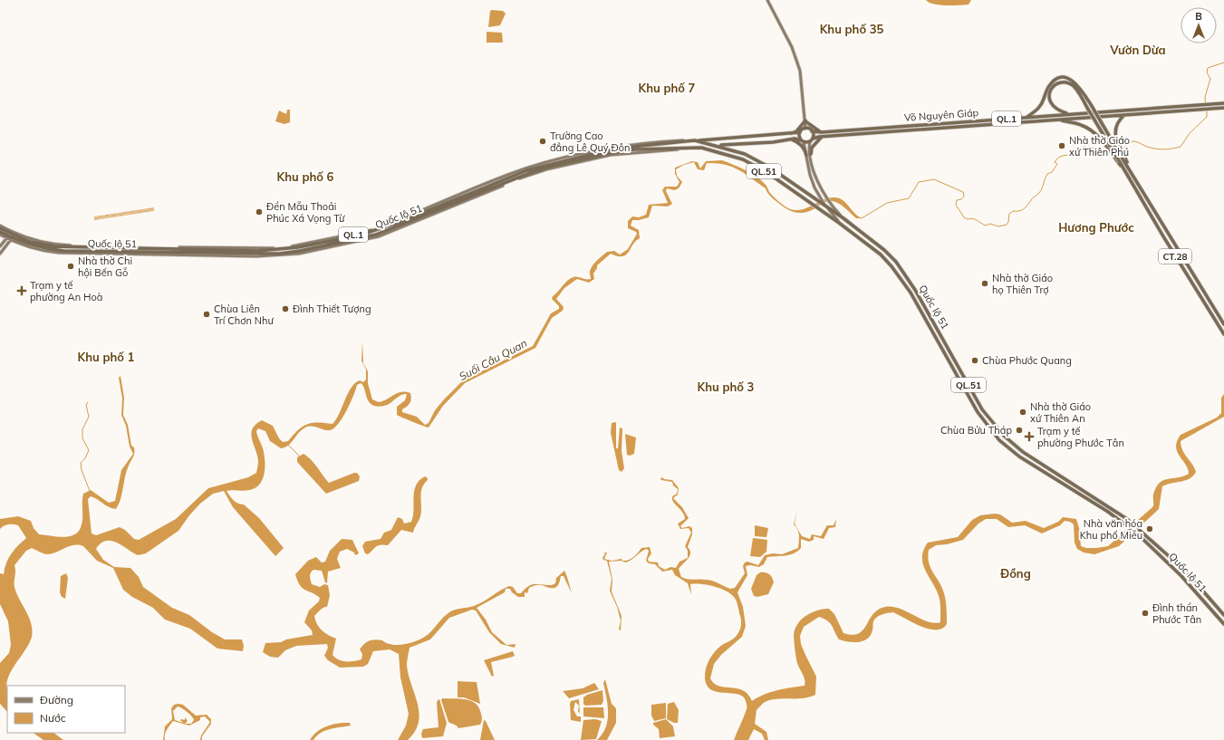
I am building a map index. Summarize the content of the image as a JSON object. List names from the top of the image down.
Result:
{
  "streets": {
    "highway": [
      "Võ Nguyên Giáp",
      "QL.1",
      "QL.51",
      "Quốc lộ 51",
      "CT.28"
    ]
  },
  "crossings": [
    ["Võ Nguyên Giáp", "QL.1"],
    ["Võ Nguyên Giáp", "CT.28"],
    ["QL.1", "Quốc lộ 51"]
  ],
  "districts": [
    "Khu phố 35",
    "Vườn Dừa",
    "Khu phố 7",
    "Khu phố 6",
    "Hương Phước",
    "Khu phố 1",
    "Khu phố 3",
    "Đồng"
  ],
  "water": ["Suối Cầu Quan"],
  "places": {
    "other": [
      "Trường Cao đẳng Lê Quý Đôn",
      "Nhà thờ Giáo xứ Thiên Phú",
      "Đền Mẫu Thoải Phúc Xá Vọng Từ",
      "Nhà thờ Chi hội Bến Gỗ",
      "Nhà thờ Giáo họ Thiên Trợ",
      "Đình Thiết Tượng",
      "Chùa Liên Trí Chơn Như",
      "Chùa Phước Quang",
      "Nhà thờ Giáo xứ Thiên An",
      "Chùa Bửu Tháp",
      "Nhà văn hóa Khu phố Miễu",
      "Đình thần Phước Tân"
    ],
    "health": ["Trạm y tế phường An Hoà", "Trạm y tế phường Phước Tân"]
  },
  "legend": ["Đường", "Nước"],
  "north": "top"
}
